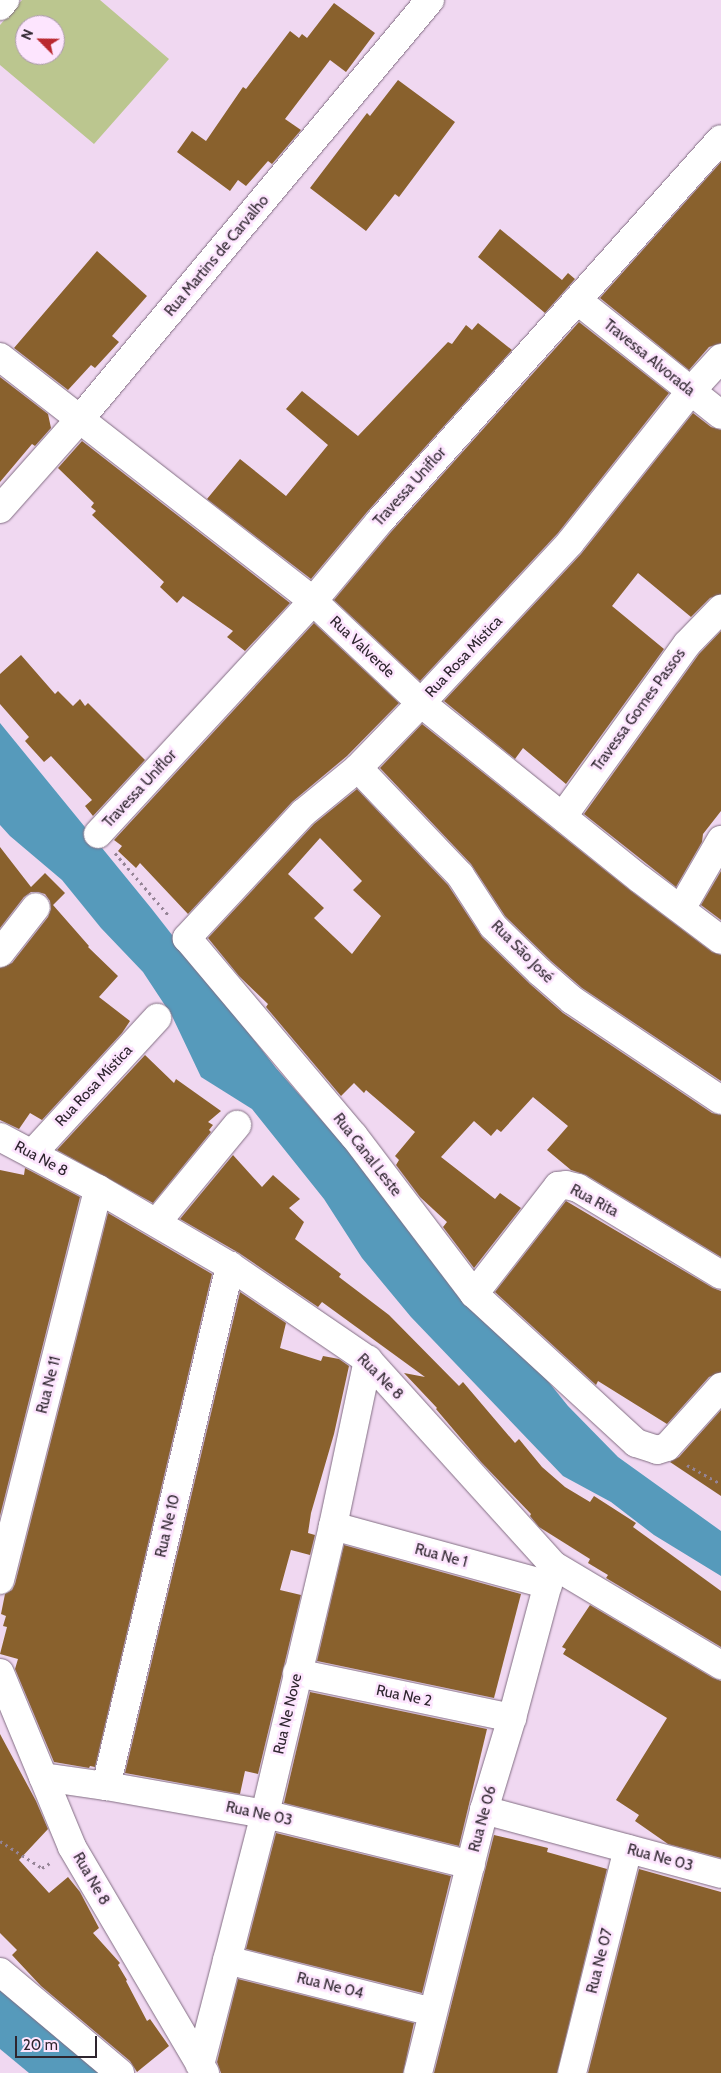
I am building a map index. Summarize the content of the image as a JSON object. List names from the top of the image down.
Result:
{
  "streets": {
    "street": [
      "Rua Martins de Carvalho",
      "Travessa Alvorada",
      "Travessa Uniflor",
      "Rua Valverde",
      "Rua Rosa Mística",
      "Travessa Gomes Passos",
      "Rua São José",
      "Rua Canal Leste",
      "Rua Ne 8",
      "Rua Rita",
      "Rua Ne 11",
      "Rua Ne 10",
      "Rua Ne 1",
      "Rua Ne 2",
      "Rua Ne Nove",
      "Rua Ne 03",
      "Rua Ne 06",
      "Rua Ne 07",
      "Rua Ne 04"
    ]
  },
  "crossings": [
    ["Rua Martins de Carvalho", "Rua Valverde"],
    ["Travessa Alvorada", "Travessa Uniflor"],
    ["Travessa Alvorada", "Rua Rosa Mística"],
    ["Travessa Uniflor", "Rua Valverde"],
    ["Rua Valverde", "Rua Rosa Mística"],
    ["Rua Valverde", "Travessa Gomes Passos"],
    ["Rua Rosa Mística", "Rua São José"],
    ["Rua Rosa Mística", "Rua Canal Leste"],
    ["Rua Rosa Mística", "Rua Ne 8"],
    ["Rua Canal Leste", "Rua Rita"],
    ["Rua Ne 8", "Rua Ne 11"],
    ["Rua Ne 8", "Rua Ne 10"],
    ["Rua Ne 8", "Rua Ne 1"],
    ["Rua Ne 8", "Rua Ne Nove"],
    ["Rua Ne 8", "Rua Ne 03"],
    ["Rua Ne 8", "Rua Ne 06"],
    ["Rua Ne 10", "Rua Ne 03"],
    ["Rua Ne 1", "Rua Ne Nove"],
    ["Rua Ne 1", "Rua Ne 06"],
    ["Rua Ne 2", "Rua Ne Nove"],
    ["Rua Ne 2", "Rua Ne 06"],
    ["Rua Ne Nove", "Rua Ne 03"],
    ["Rua Ne Nove", "Rua Ne 04"],
    ["Rua Ne 03", "Rua Ne 06"],
    ["Rua Ne 03", "Rua Ne 07"],
    ["Rua Ne 06", "Rua Ne 04"]
  ],
  "scale_bar": "20 m",
  "north": "top left"
}
